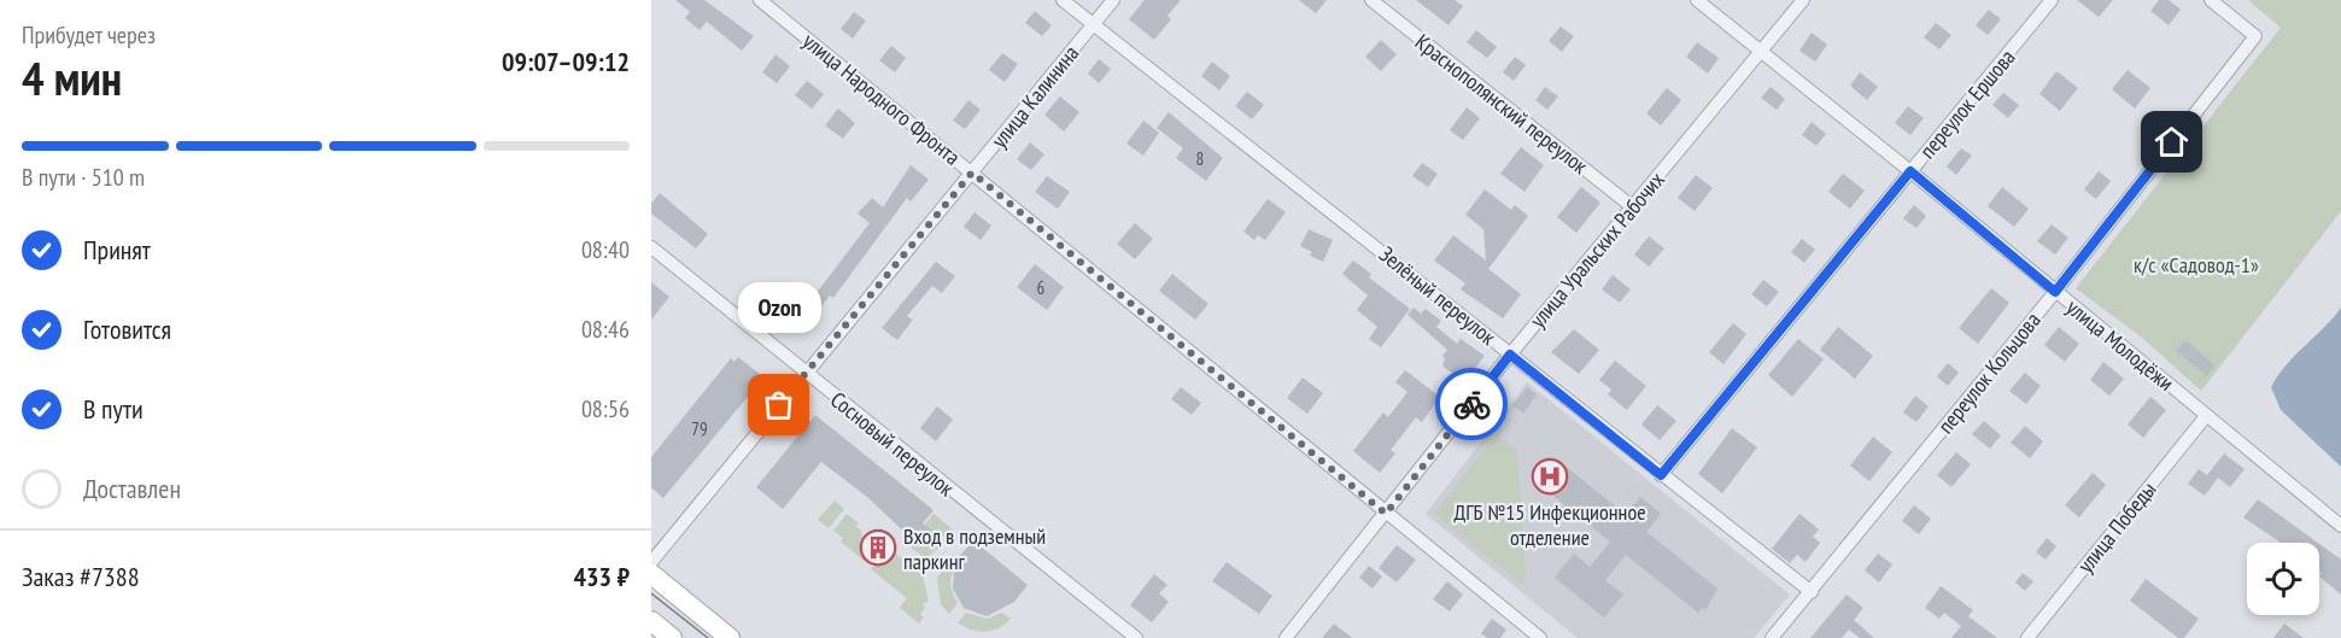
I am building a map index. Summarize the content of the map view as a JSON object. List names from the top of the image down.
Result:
{
  "streets": {
    "street": [
      "улица Калинина",
      "улица Народного Фронта",
      "Краснополянский переулок",
      "переулок Ершова",
      "улица Уральских Рабочих",
      "Зелёный переулок",
      "улица Молодёжи",
      "переулок Кольцова",
      "Сосновый переулок",
      "улица Победы"
    ]
  },
  "crossings": [
    ["улица Калинина", "улица Народного Фронта"],
    ["улица Калинина", "Зелёный переулок"],
    ["улица Калинина", "Сосновый переулок"],
    ["улица Народного Фронта", "улица Уральских Рабочих"],
    ["Краснополянский переулок", "улица Уральских Рабочих"],
    ["переулок Ершова", "Зелёный переулок"],
    ["переулок Ершова", "улица Молодёжи"],
    ["улица Уральских Рабочих", "Зелёный переулок"],
    ["улица Уральских Рабочих", "улица Молодёжи"],
    ["Зелёный переулок", "переулок Кольцова"],
    ["улица Молодёжи", "переулок Кольцова"],
    ["улица Молодёжи", "улица Победы"]
  ],
  "parks": ["к/с «Садовод-1»"],
  "places": {
    "other": ["Ozon"],
    "hospital": ["ДГБ №15 Инфекционное отделение"],
    "building": ["Вход в подземный паркинг"]
  },
  "house_numbers": ["8", "6", "79"],
  "page": {
    "heading": ["4 мин", "Прибудет через", "09:07–09:12"],
    "panel": ["Заказ #7388", "433 ₽"],
    "bar": "В пути · 510 m",
    "list": [
      ["Принят", "08:40"],
      ["Готовится", "08:46"],
      ["В пути", "08:56"],
      "Доставлен"
    ],
    "bubble": "Ozon"
  }
}
